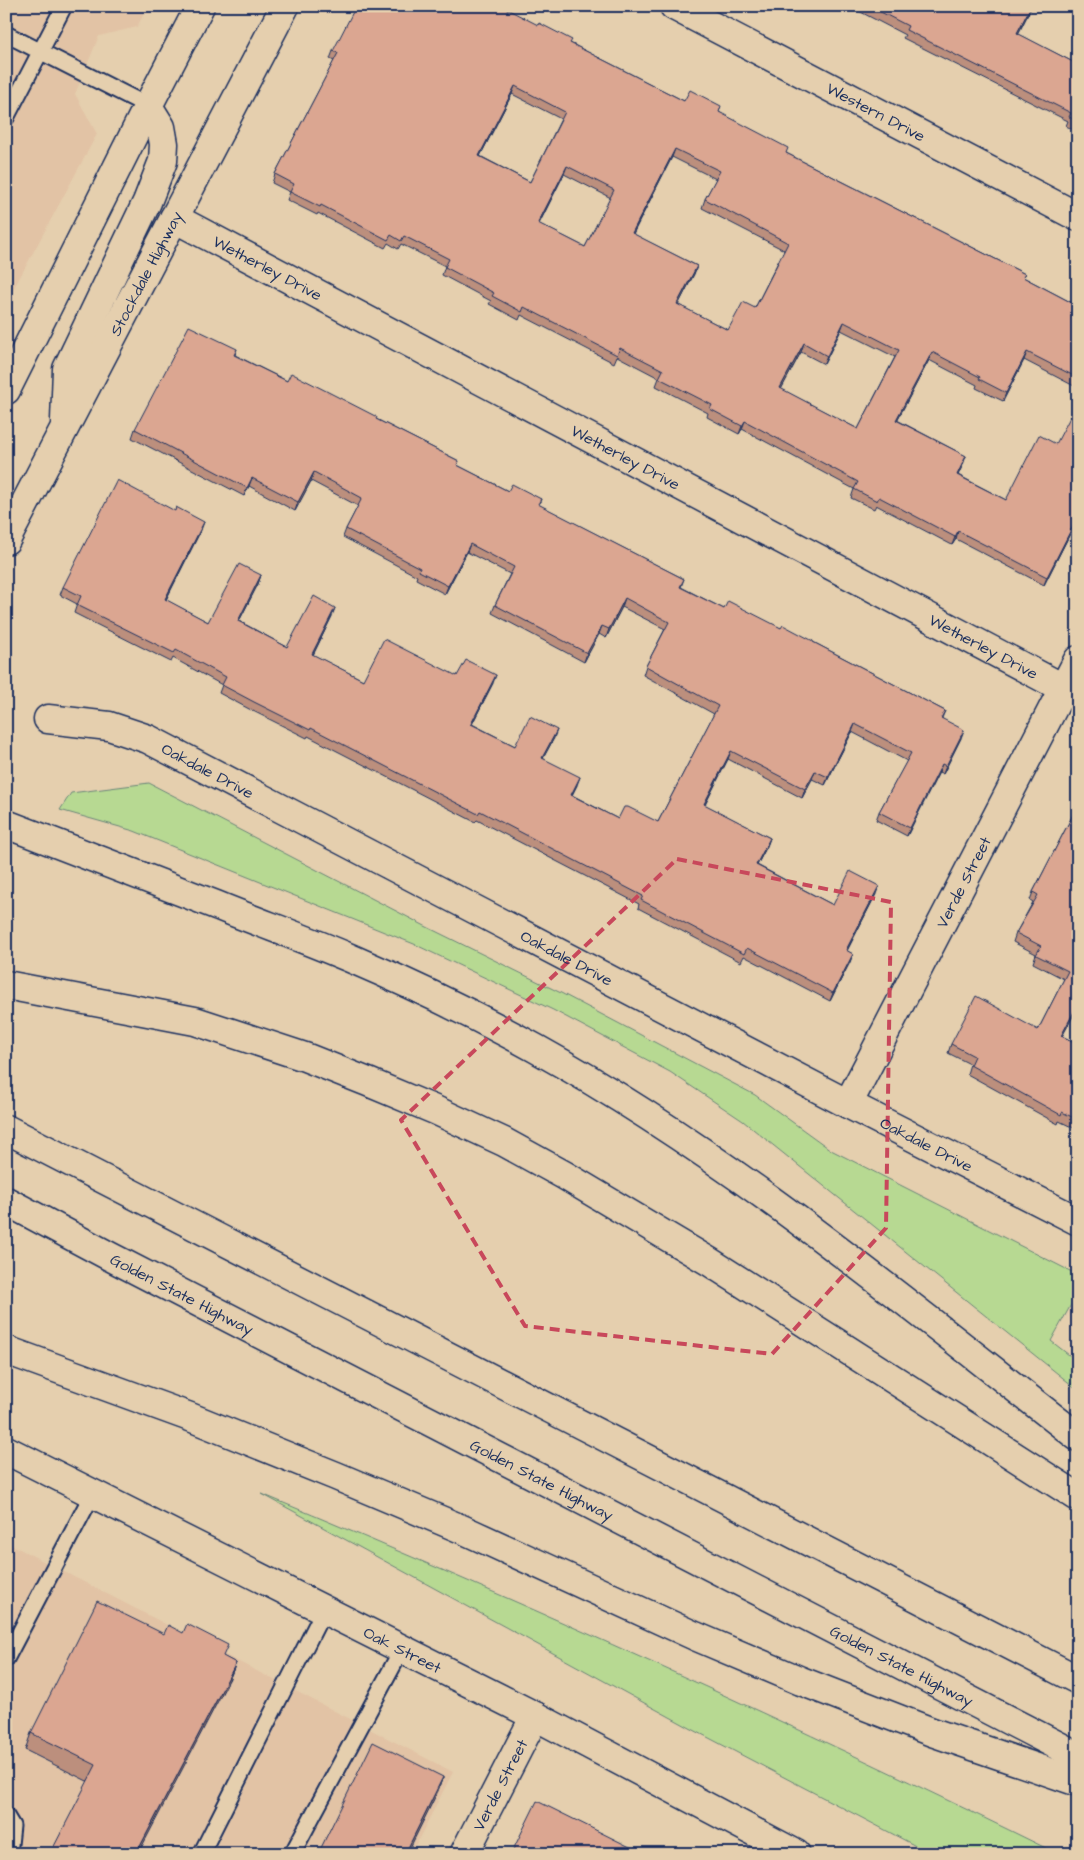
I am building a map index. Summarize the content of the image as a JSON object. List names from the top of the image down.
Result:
{
  "streets": {
    "main road": [
      "Western Drive",
      "Wetherley Drive",
      "Stockdale Highway",
      "Oakdale Drive",
      "Verde Street",
      "Golden State Highway",
      "Oak Street"
    ]
  },
  "crossings": [
    ["Wetherley Drive", "Stockdale Highway"],
    ["Wetherley Drive", "Verde Street"],
    ["Oakdale Drive", "Verde Street"],
    ["Verde Street", "Oak Street"]
  ]
}
